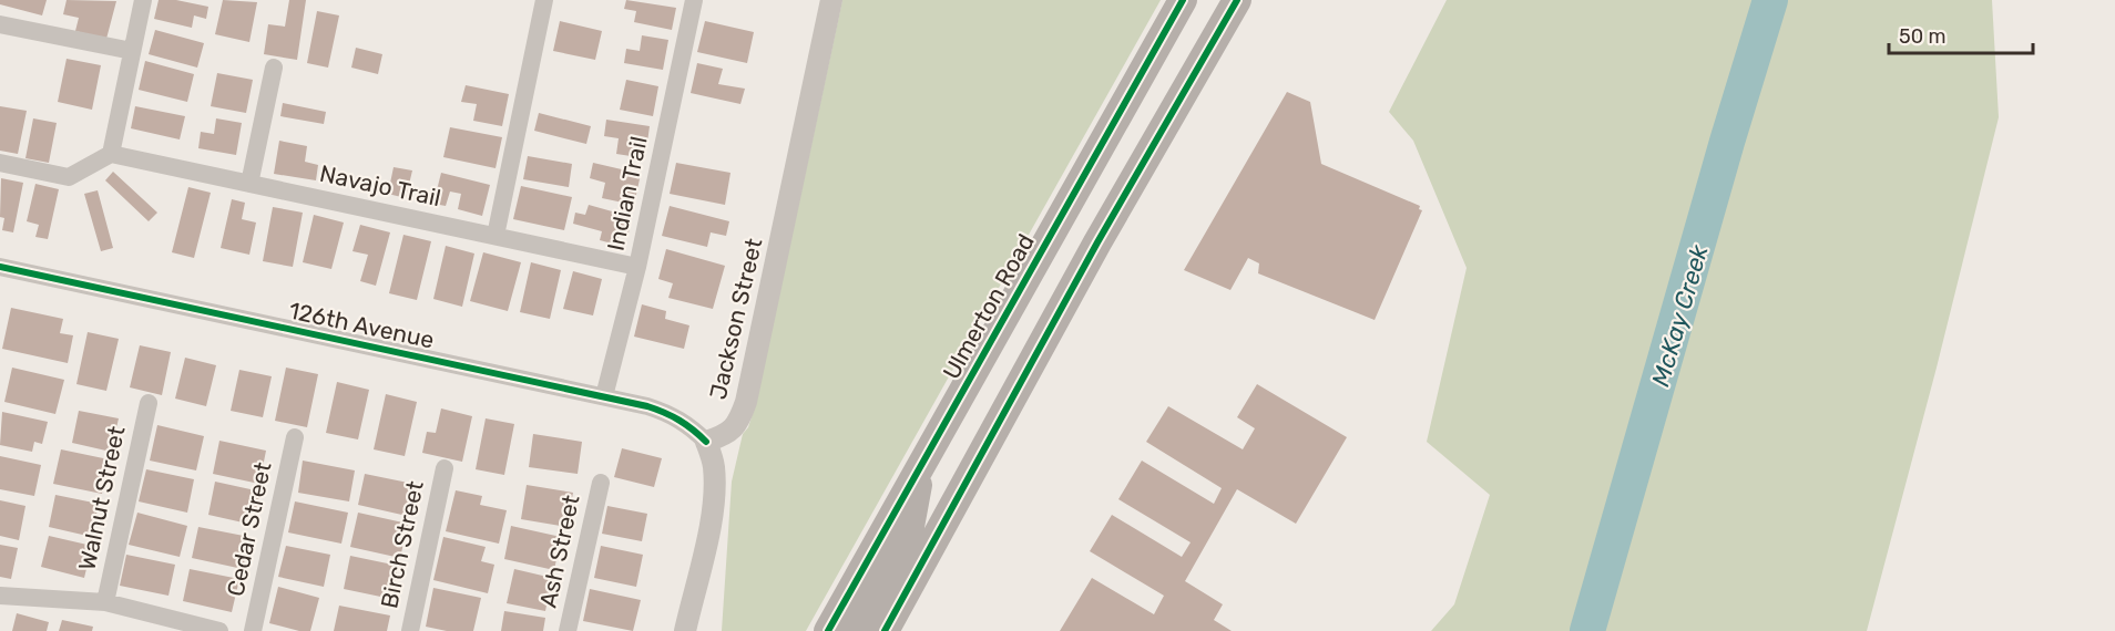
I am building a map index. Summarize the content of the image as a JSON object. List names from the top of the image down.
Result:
{
  "streets": {
    "main road": ["Ulmerton Road"],
    "street": [
      "Navajo Trail",
      "Indian Trail",
      "Jackson Street",
      "126th Avenue",
      "Walnut Street",
      "Cedar Street",
      "Birch Street",
      "Ash Street"
    ]
  },
  "crossings": [
    ["Navajo Trail", "Indian Trail"],
    ["Indian Trail", "126th Avenue"],
    ["Jackson Street", "126th Avenue"]
  ],
  "water": ["McKay Creek"],
  "scale_bar": "50 m"
}
